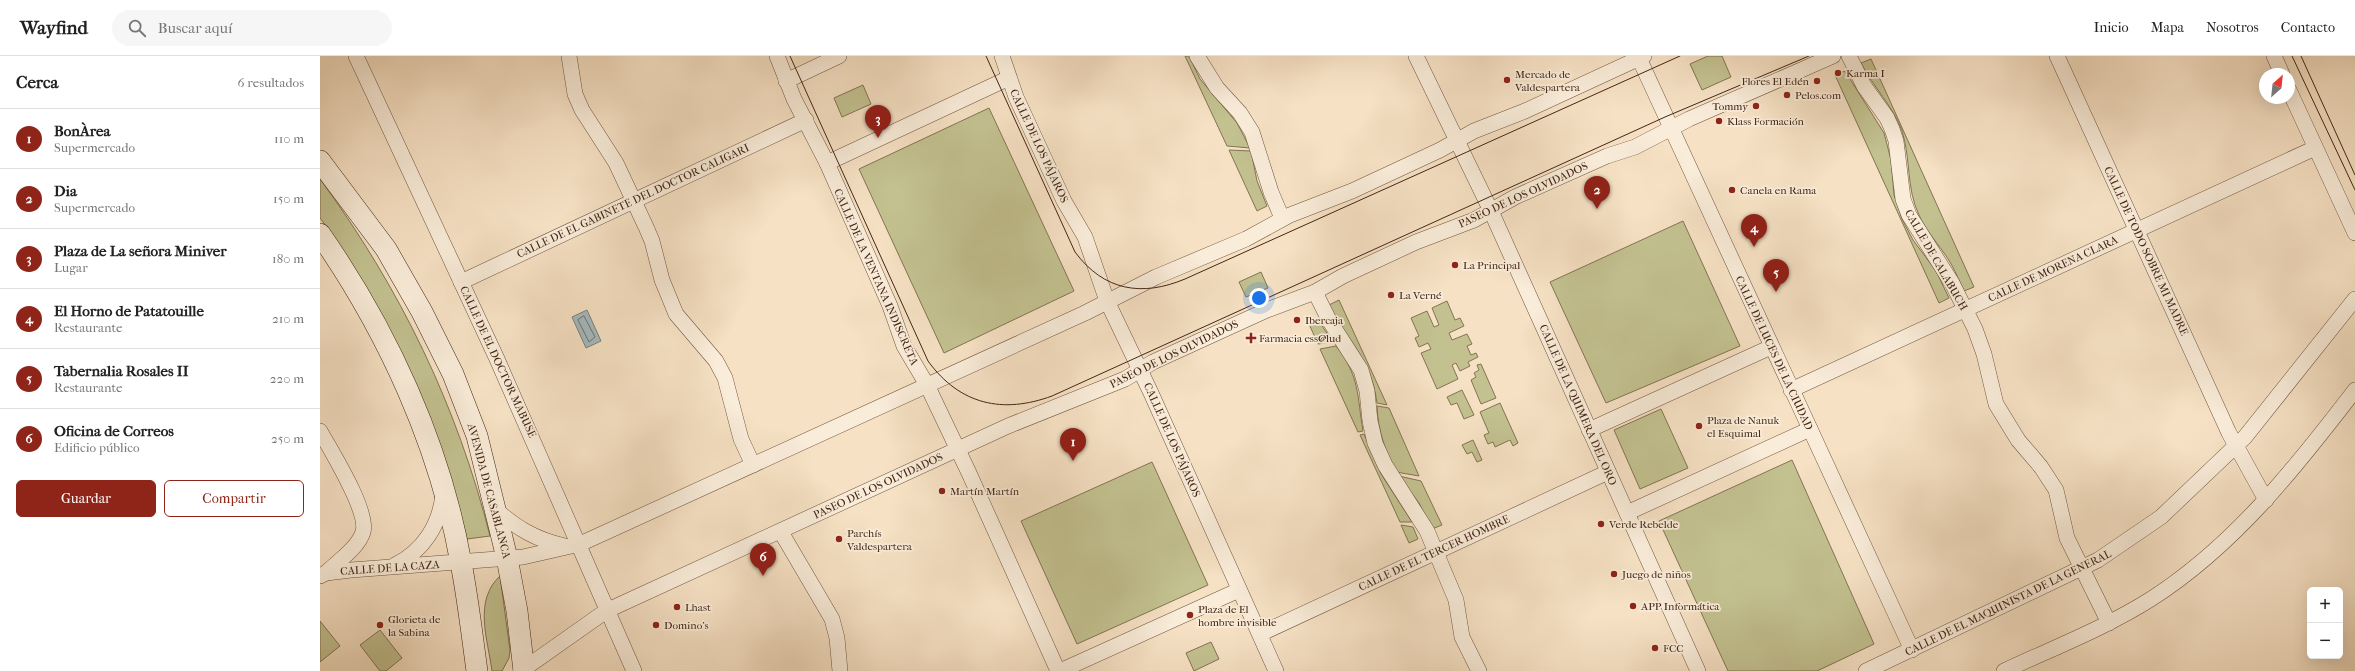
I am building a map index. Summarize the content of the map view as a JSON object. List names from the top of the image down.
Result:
{
  "streets": {
    "main road": ["AVENIDA DE CASABLANCA"],
    "street": [
      "CALLE DE LOS PÁJAROS",
      "PASEO DE LOS OLVIDADOS",
      "CALLE DE EL GABINETE DEL DOCTOR CALIGARI",
      "CALLE DE TODO SOBRE MI MADRE",
      "CALLE DE CALABUCH",
      "CALLE DE MORENA CLARA",
      "CALLE DE LA VENTANA INDISCRETA",
      "CALLE DE LUCES DE LA CIUDAD",
      "CALLE DE EL DOCTOR MABUSE",
      "CALLE DE LA QUIMERA DEL ORO",
      "CALLE DE EL TERCER HOMBRE",
      "CALLE DE LA CAZA",
      "CALLE DE EL MAQUINISTA DE LA GENERAL"
    ]
  },
  "crossings": [
    ["CALLE DE LOS PÁJAROS", "PASEO DE LOS OLVIDADOS"],
    ["CALLE DE LOS PÁJAROS", "CALLE DE EL TERCER HOMBRE"],
    ["PASEO DE LOS OLVIDADOS", "CALLE DE LA VENTANA INDISCRETA"],
    ["PASEO DE LOS OLVIDADOS", "CALLE DE LUCES DE LA CIUDAD"],
    ["PASEO DE LOS OLVIDADOS", "CALLE DE EL DOCTOR MABUSE"],
    ["PASEO DE LOS OLVIDADOS", "CALLE DE LA QUIMERA DEL ORO"],
    ["PASEO DE LOS OLVIDADOS", "AVENIDA DE CASABLANCA"],
    ["CALLE DE EL GABINETE DEL DOCTOR CALIGARI", "CALLE DE LA VENTANA INDISCRETA"],
    ["CALLE DE EL GABINETE DEL DOCTOR CALIGARI", "CALLE DE EL DOCTOR MABUSE"],
    ["CALLE DE TODO SOBRE MI MADRE", "CALLE DE MORENA CLARA"],
    ["CALLE DE TODO SOBRE MI MADRE", "CALLE DE EL MAQUINISTA DE LA GENERAL"],
    ["CALLE DE CALABUCH", "CALLE DE MORENA CLARA"],
    ["CALLE DE CALABUCH", "CALLE DE EL MAQUINISTA DE LA GENERAL"],
    ["CALLE DE MORENA CLARA", "CALLE DE LUCES DE LA CIUDAD"],
    ["CALLE DE LUCES DE LA CIUDAD", "CALLE DE EL MAQUINISTA DE LA GENERAL"],
    ["CALLE DE LA QUIMERA DEL ORO", "CALLE DE EL TERCER HOMBRE"]
  ],
  "places": {
    "other": [
      "Karma I",
      "Mercado de Valdespartera",
      "Flores El Edén",
      "Pelos.com",
      "Tommy",
      "Klass Formación",
      "Canela en Rama",
      "La Principal",
      "La Verné",
      "Ibercaja",
      "Plaza de Nanuk el Esquimal",
      "Martín Martín",
      "Verde Rebelde",
      "Parchís Valdespartera",
      "Juego de niños",
      "APP Informática",
      "Lhast",
      "Plaza de El hombre invisible",
      "Glorieta de la Sabina",
      "Domino's",
      "FCC"
    ],
    "health": ["Farmacia ess@lud"]
  },
  "north": "top right",
  "page": {
    "header": "Wayfind",
    "search": "Buscar aquí",
    "nav": [
      "Inicio",
      "Mapa",
      "Nosotros",
      "Contacto"
    ],
    "heading": ["Cerca", "6 resultados"],
    "pins": [
      "3",
      "2",
      "4",
      "5",
      "1",
      "6"
    ],
    "list": [
      {
        "mark": "1",
        "name": "BonÀrea",
        "note": "Supermercado",
        "value": "110 m"
      },
      {
        "mark": "2",
        "name": "Dia",
        "note": "Supermercado",
        "value": "150 m"
      },
      {
        "mark": "3",
        "name": "Plaza de La señora Miniver",
        "note": "Lugar",
        "value": "180 m"
      },
      {
        "mark": "4",
        "name": "El Horno de Patatouille",
        "note": "Restaurante",
        "value": "210 m"
      },
      {
        "mark": "5",
        "name": "Tabernalia Rosales II",
        "note": "Restaurante",
        "value": "220 m"
      },
      {
        "mark": "6",
        "name": "Oficina de Correos",
        "note": "Edificio público",
        "value": "250 m"
      }
    ],
    "buttons": ["Guardar", "Compartir"],
    "map_buttons": ["+", "−"]
  }
}
